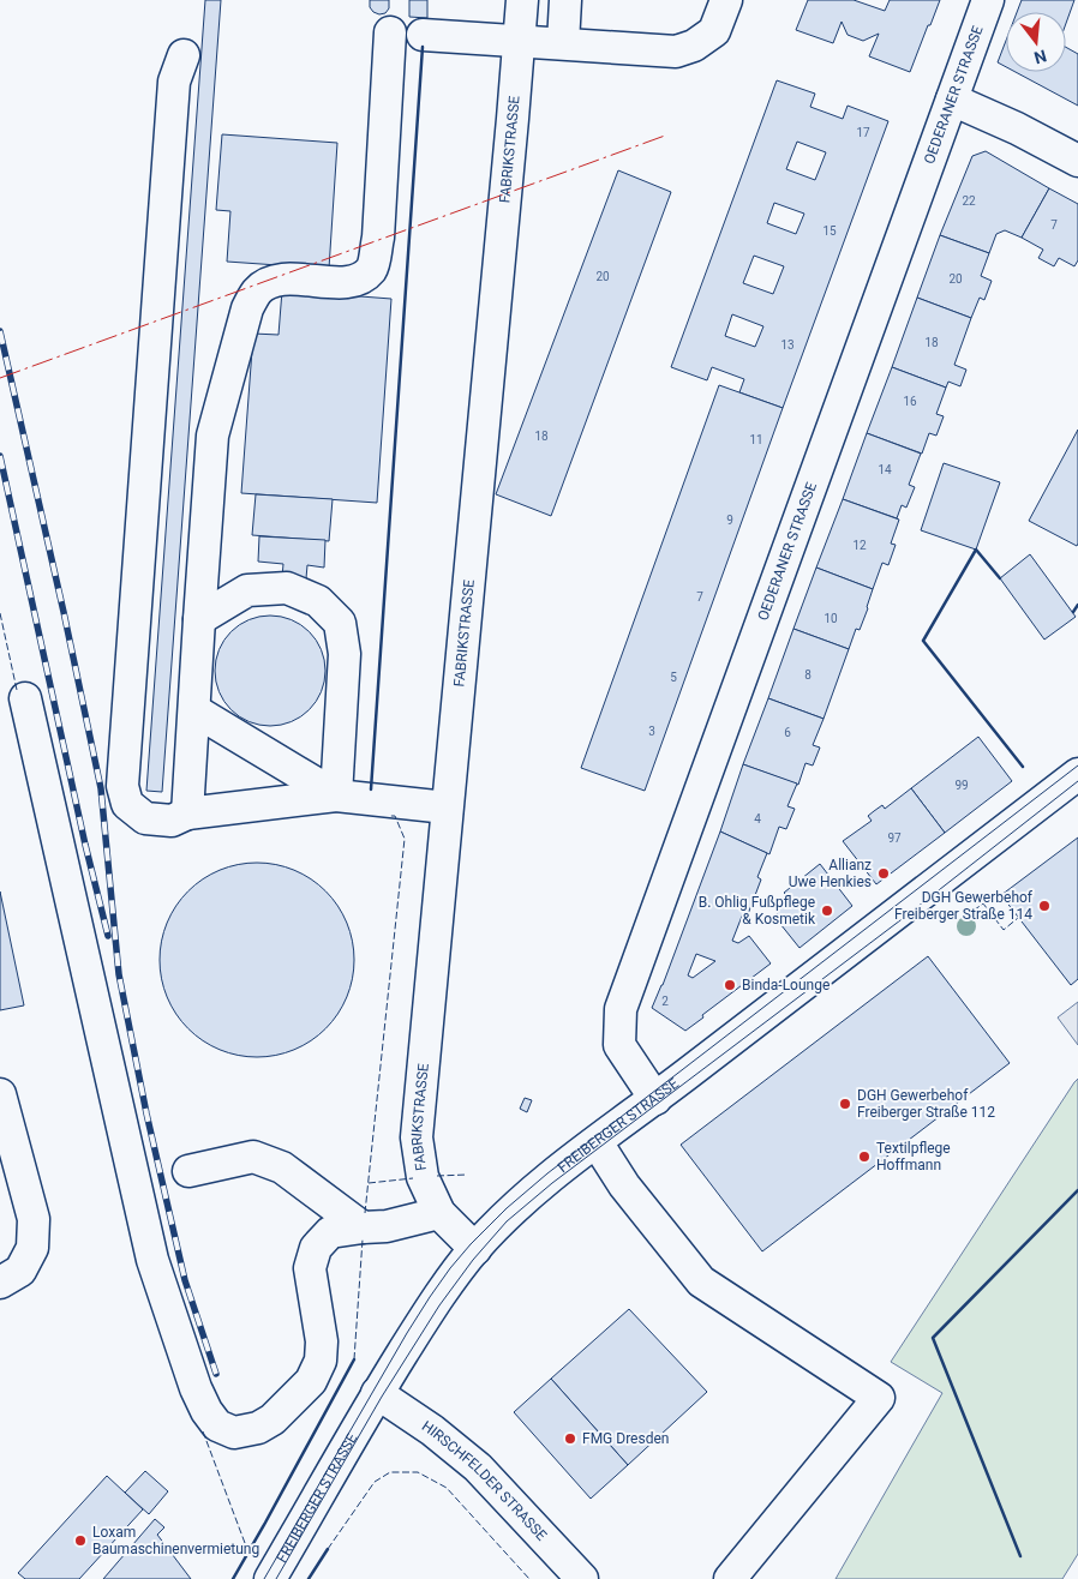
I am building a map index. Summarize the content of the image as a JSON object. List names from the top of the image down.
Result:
{
  "streets": {
    "street": [
      "OEDERANER STRASSE",
      "FABRIKSTRASSE",
      "FREIBERGER STRASSE",
      "HIRSCHFELDER STRASSE"
    ]
  },
  "crossings": [
    ["OEDERANER STRASSE", "FREIBERGER STRASSE"],
    ["FABRIKSTRASSE", "FREIBERGER STRASSE"],
    ["FREIBERGER STRASSE", "HIRSCHFELDER STRASSE"]
  ],
  "places": [
    "Allianz Uwe Henkies",
    "DGH Gewerbehof Freiberger Straße 114",
    "B. Ohlig Fußpflege & Kosmetik",
    "Binda-Lounge",
    "DGH Gewerbehof Freiberger Straße 112",
    "Textilpflege Hoffmann",
    "FMG Dresden",
    "Loxam Baumaschinenvermietung"
  ],
  "house_numbers": [
    "17",
    "22",
    "7",
    "15",
    "20",
    "20",
    "18",
    "13",
    "16",
    "18",
    "11",
    "14",
    "9",
    "12",
    "7",
    "10",
    "8",
    "5",
    "3",
    "6",
    "99",
    "4",
    "97",
    "2"
  ],
  "north": "bottom"
}
